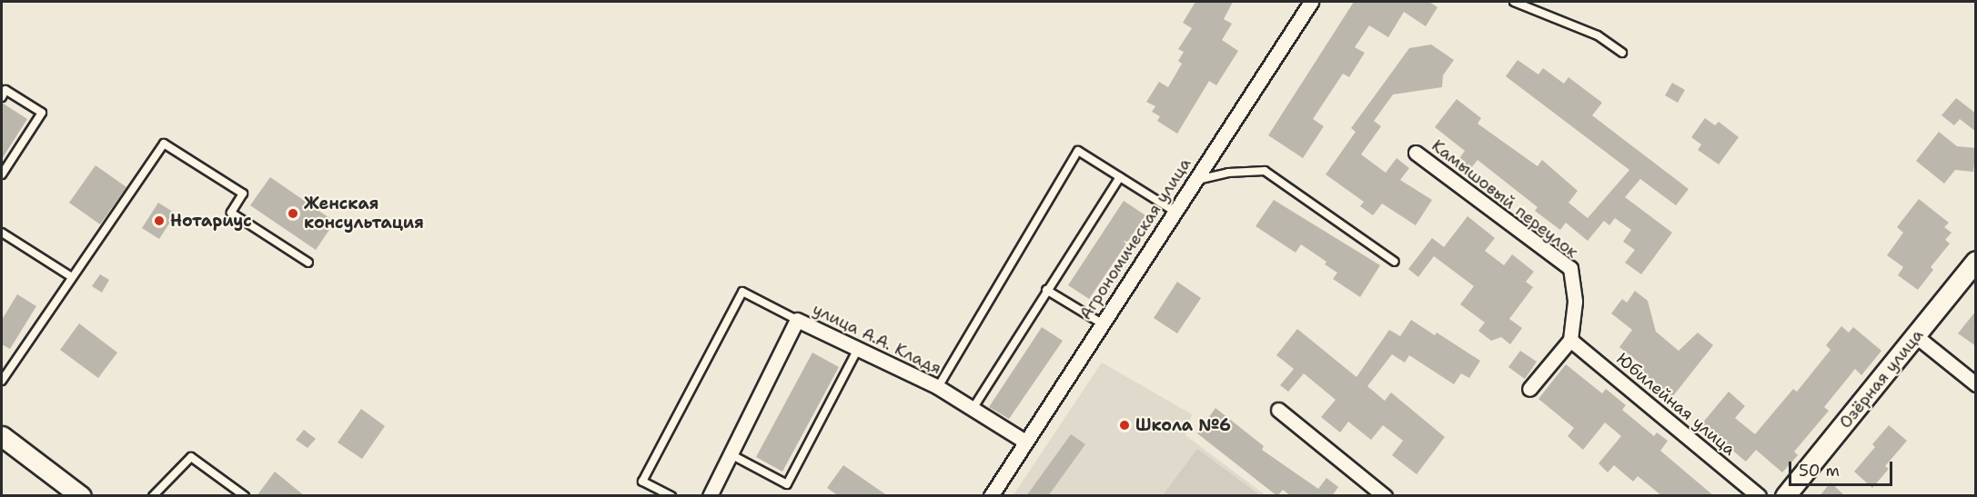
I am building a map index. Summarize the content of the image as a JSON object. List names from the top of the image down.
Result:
{
  "streets": {
    "street": [
      "Камышовый переулок",
      "Агрономическая улица",
      "улица А.А. Кладя",
      "Озёрная улица",
      "Юбилейная улица"
    ]
  },
  "crossings": [
    ["Камышовый переулок", "Юбилейная улица"],
    ["Агрономическая улица", "улица А.А. Кладя"]
  ],
  "places": ["Женская консультация", "Нотариус", "Школа №6"],
  "scale_bar": "50 m"
}
